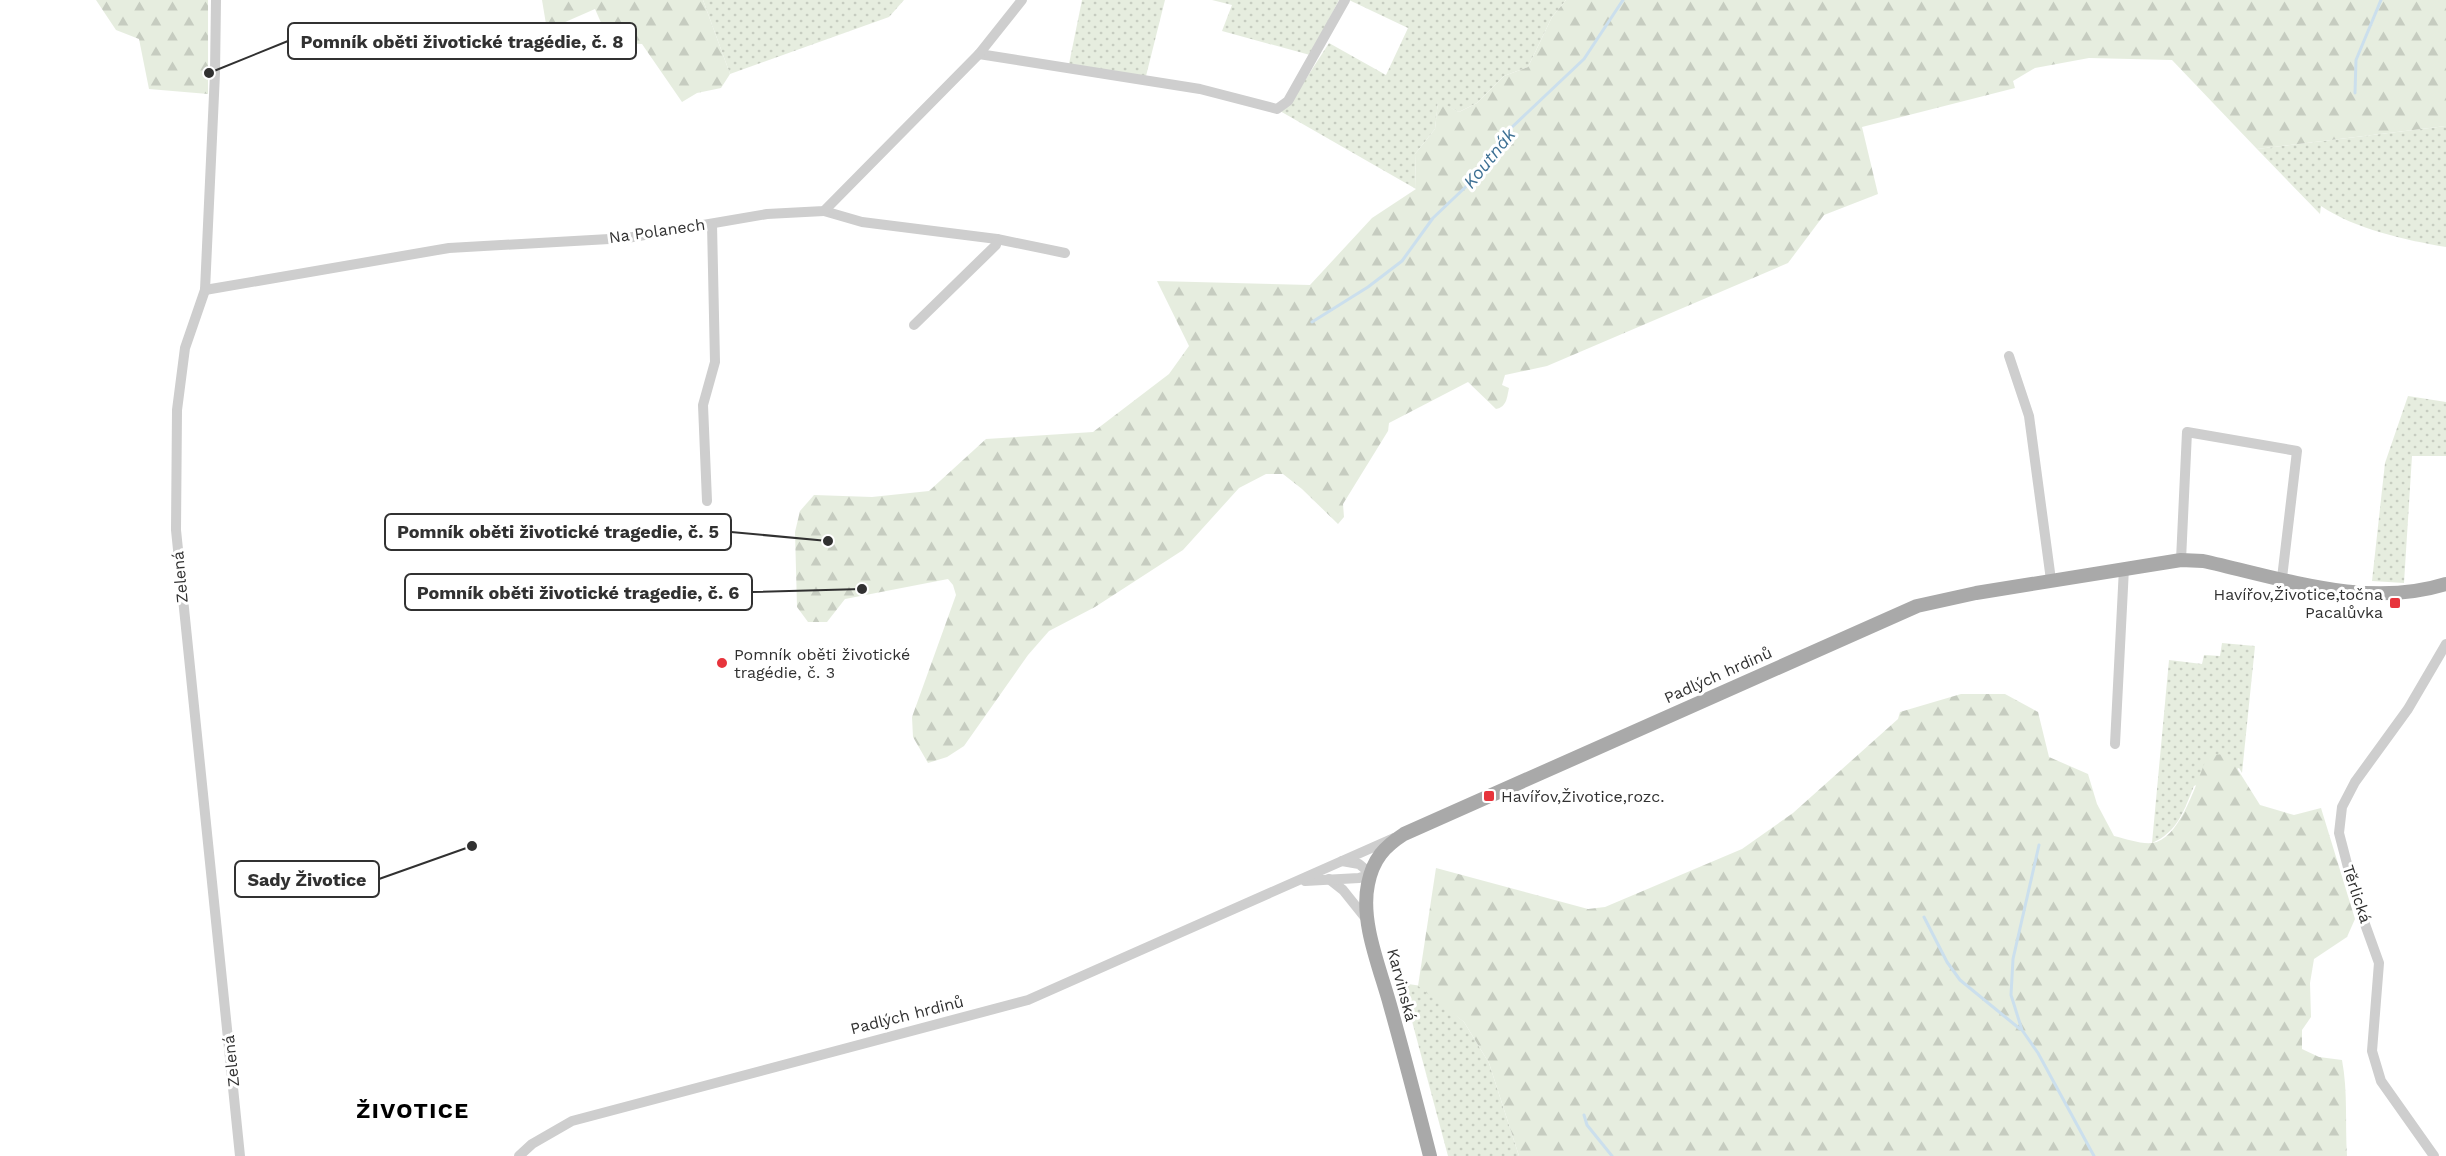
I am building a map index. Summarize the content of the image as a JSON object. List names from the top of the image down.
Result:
{
  "streets": {
    "main road": ["Padlých hrdinů", "Karvinská"],
    "street": ["Na Polanech", "Zelená", "Těrlická"]
  },
  "crossings": [
    ["Na Polanech", "Zelená"],
    ["Padlých hrdinů", "Karvinská"]
  ],
  "districts": ["ŽIVOTICE"],
  "water": ["Koutnák"],
  "places": {
    "other": [
      "Pomník oběti životické tragédie, č. 8",
      "Pomník oběti životické tragedie, č. 5",
      "Pomník oběti životické tragedie, č. 6",
      "Pomník oběti životické tragédie, č. 3",
      "Sady Životice"
    ],
    "transit": ["Havířov,Životice,točna Pacalůvka", "Havířov,Životice,rozc."]
  }
}
